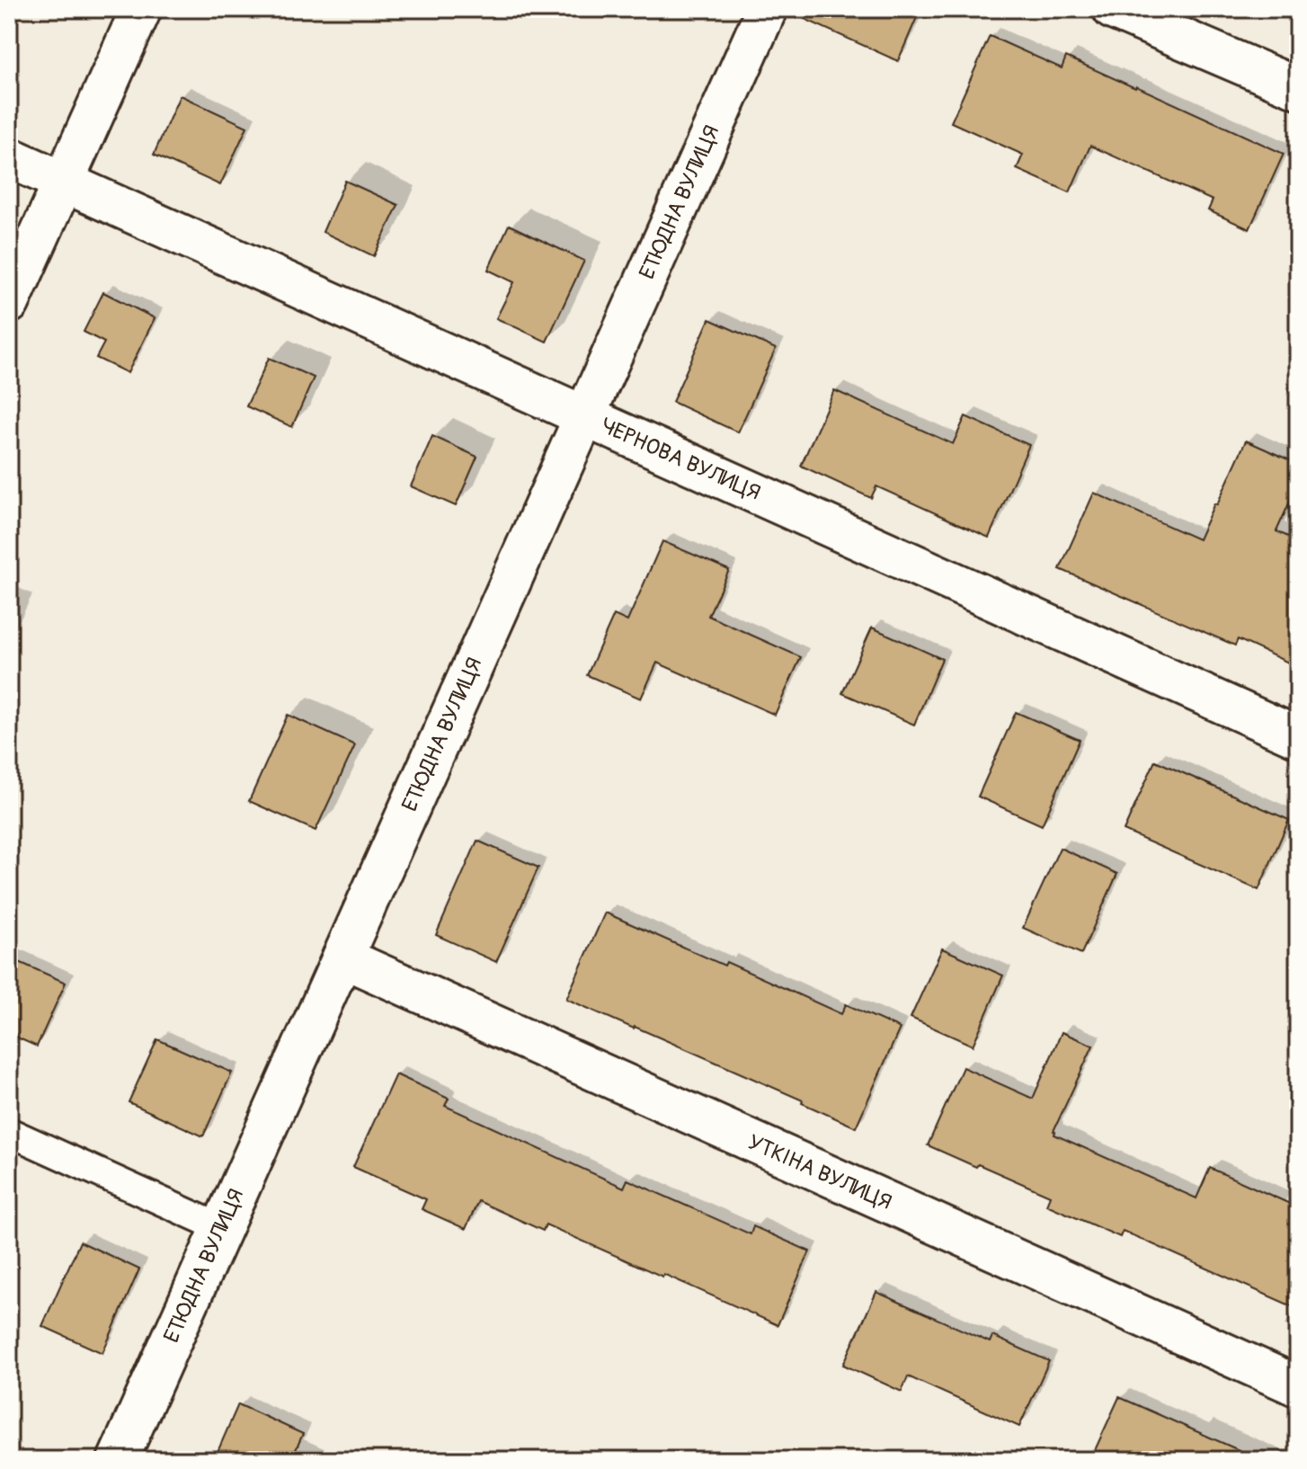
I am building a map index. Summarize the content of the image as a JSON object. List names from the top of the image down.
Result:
{
  "streets": {
    "street": ["ЕТЮДНА ВУЛИЦЯ", "ЧЕРНОВА ВУЛИЦЯ", "УТКІНА ВУЛИЦЯ"]
  },
  "crossings": [
    ["ЕТЮДНА ВУЛИЦЯ", "ЧЕРНОВА ВУЛИЦЯ"],
    ["ЕТЮДНА ВУЛИЦЯ", "УТКІНА ВУЛИЦЯ"]
  ]
}
